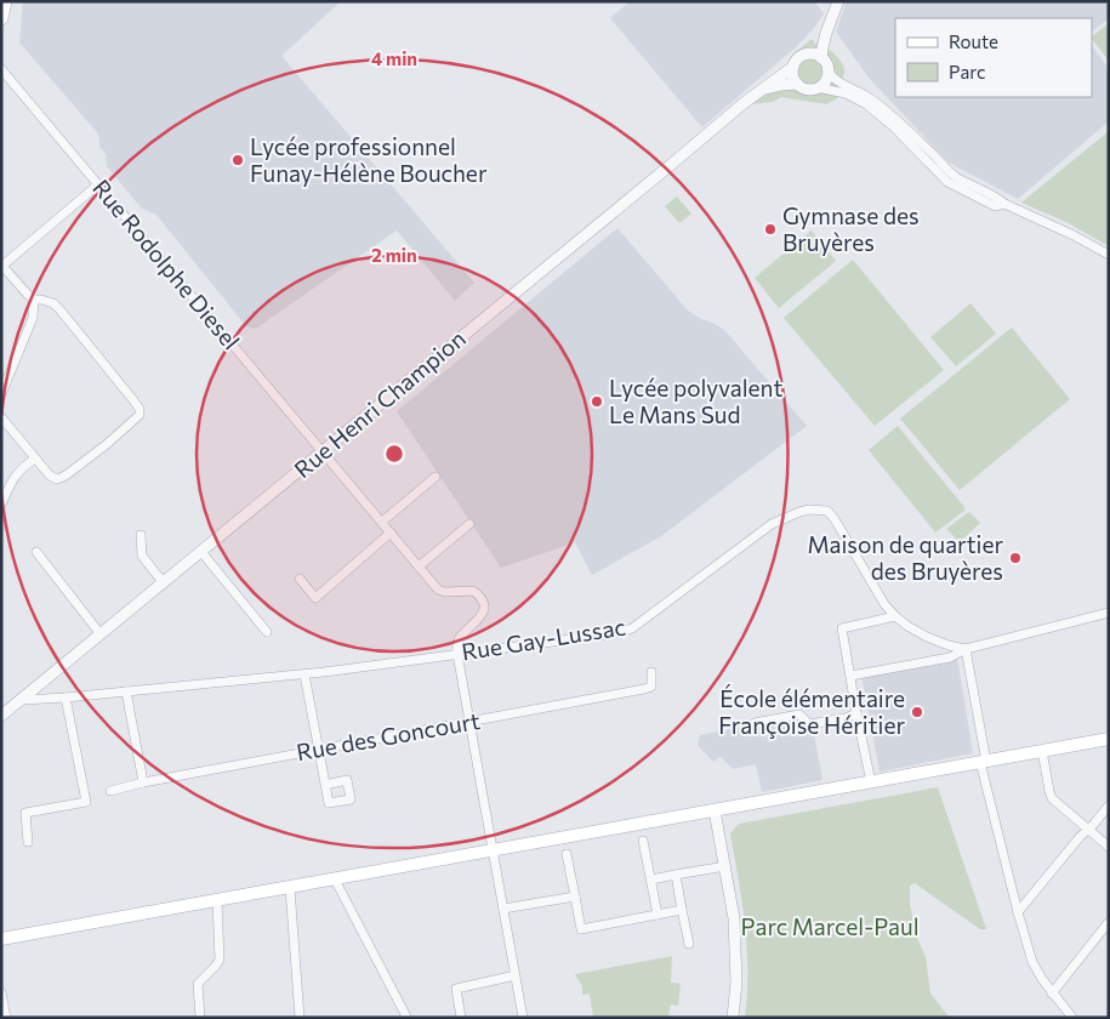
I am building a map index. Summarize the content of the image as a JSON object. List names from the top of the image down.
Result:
{
  "streets": {
    "street": [
      "Rue Rodolphe Diesel",
      "Rue Henri Champion",
      "Rue Gay-Lussac",
      "Rue des Goncourt"
    ]
  },
  "crossings": [
    ["Rue Rodolphe Diesel", "Rue Henri Champion"],
    ["Rue Rodolphe Diesel", "Rue Gay-Lussac"],
    ["Rue Henri Champion", "Rue Gay-Lussac"]
  ],
  "parks": ["Parc Marcel-Paul"],
  "places": [
    "Lycée professionnel Funay-Hélène Boucher",
    "Gymnase des Bruyères",
    "Lycée polyvalent Le Mans Sud",
    "Maison de quartier des Bruyères",
    "École élémentaire Françoise Héritier"
  ],
  "legend": ["Route", "Parc"],
  "rings": ["4 min", "2 min"]
}
